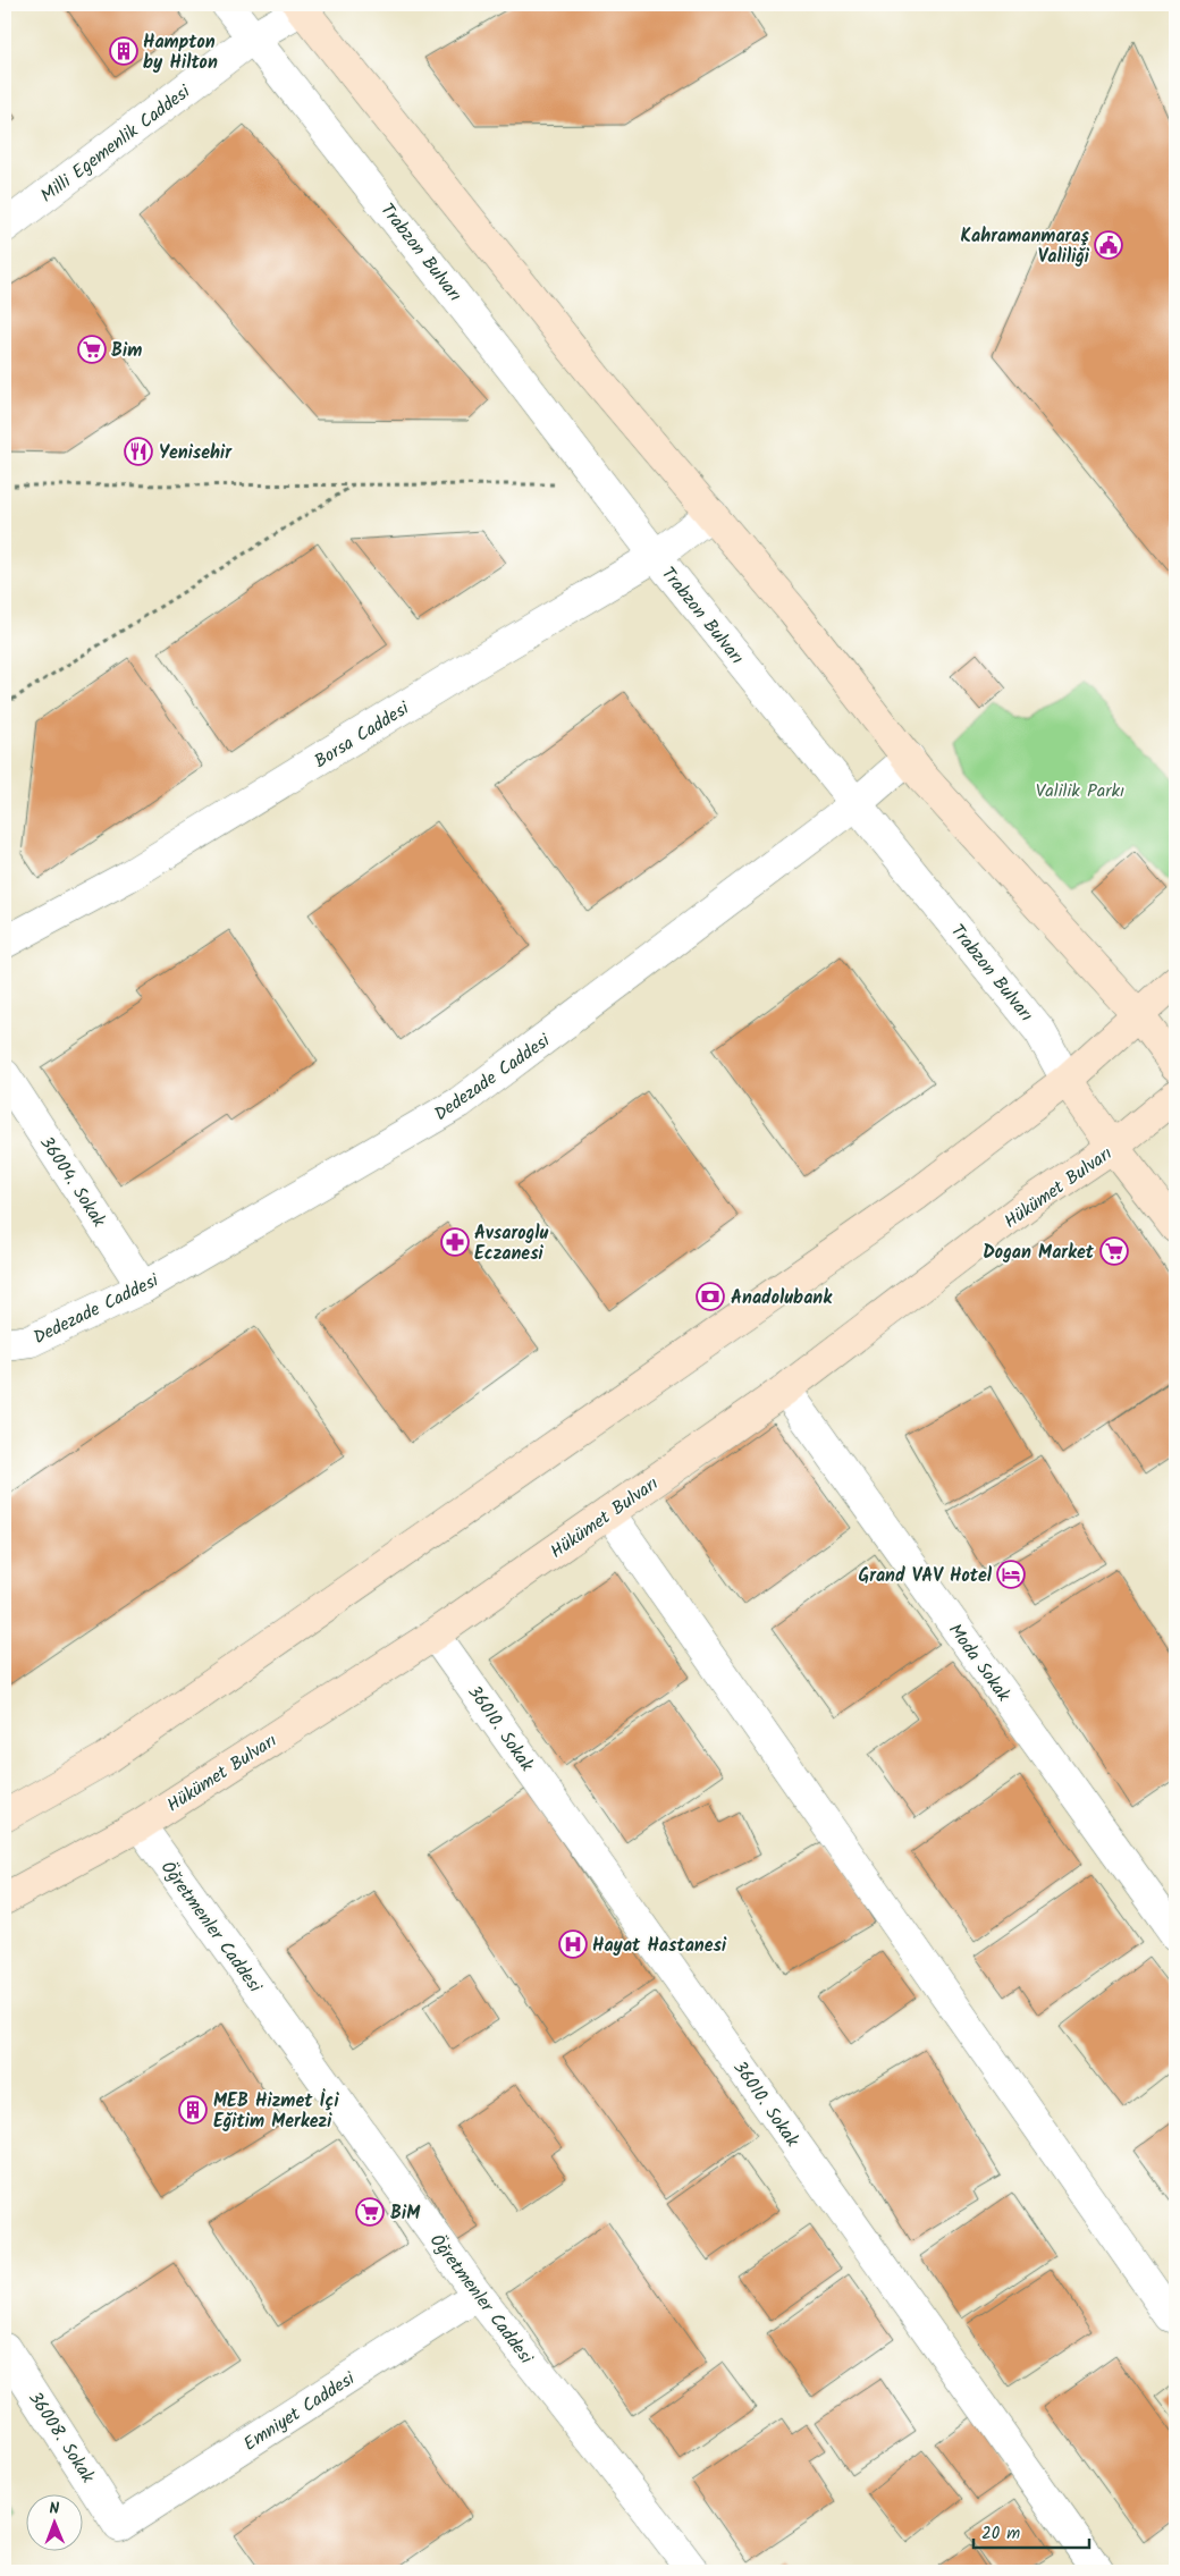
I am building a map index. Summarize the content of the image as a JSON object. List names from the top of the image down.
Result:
{
  "streets": {
    "main road": ["Trabzon Bulvarı", "Hükümet Bulvarı"],
    "street": [
      "Milli Egemenlik Caddesi",
      "Borsa Caddesi",
      "Dedezade Caddesi",
      "36004. Sokak",
      "Moda Sokak",
      "36010. Sokak",
      "Öğretmenler Caddesi",
      "Emniyet Caddesi",
      "36008. Sokak"
    ]
  },
  "crossings": [
    ["Milli Egemenlik Caddesi", "Trabzon Bulvarı"],
    ["Trabzon Bulvarı", "Borsa Caddesi"],
    ["Trabzon Bulvarı", "Dedezade Caddesi"],
    ["Trabzon Bulvarı", "Hükümet Bulvarı"],
    ["Dedezade Caddesi", "36004. Sokak"],
    ["Hükümet Bulvarı", "Moda Sokak"],
    ["Hükümet Bulvarı", "36010. Sokak"],
    ["Hükümet Bulvarı", "Öğretmenler Caddesi"],
    ["Öğretmenler Caddesi", "Emniyet Caddesi"],
    ["Emniyet Caddesi", "36008. Sokak"]
  ],
  "parks": ["Valilik Parkı"],
  "places": {
    "building": ["Hampton by Hilton", "MEB Hizmet İçi Eğitim Merkezi"],
    "public building": ["Kahramanmaraş Valiliği"],
    "supermarket": ["Bim", "Dogan Market", "BiM"],
    "restaurant": ["Yenisehir"],
    "pharmacy": ["Avsaroglu Eczanesi"],
    "bank": ["Anadolubank"],
    "hotel": ["Grand VAV Hotel"],
    "hospital": ["Hayat Hastanesi"]
  },
  "scale_bar": "20 m",
  "north": "top"
}
